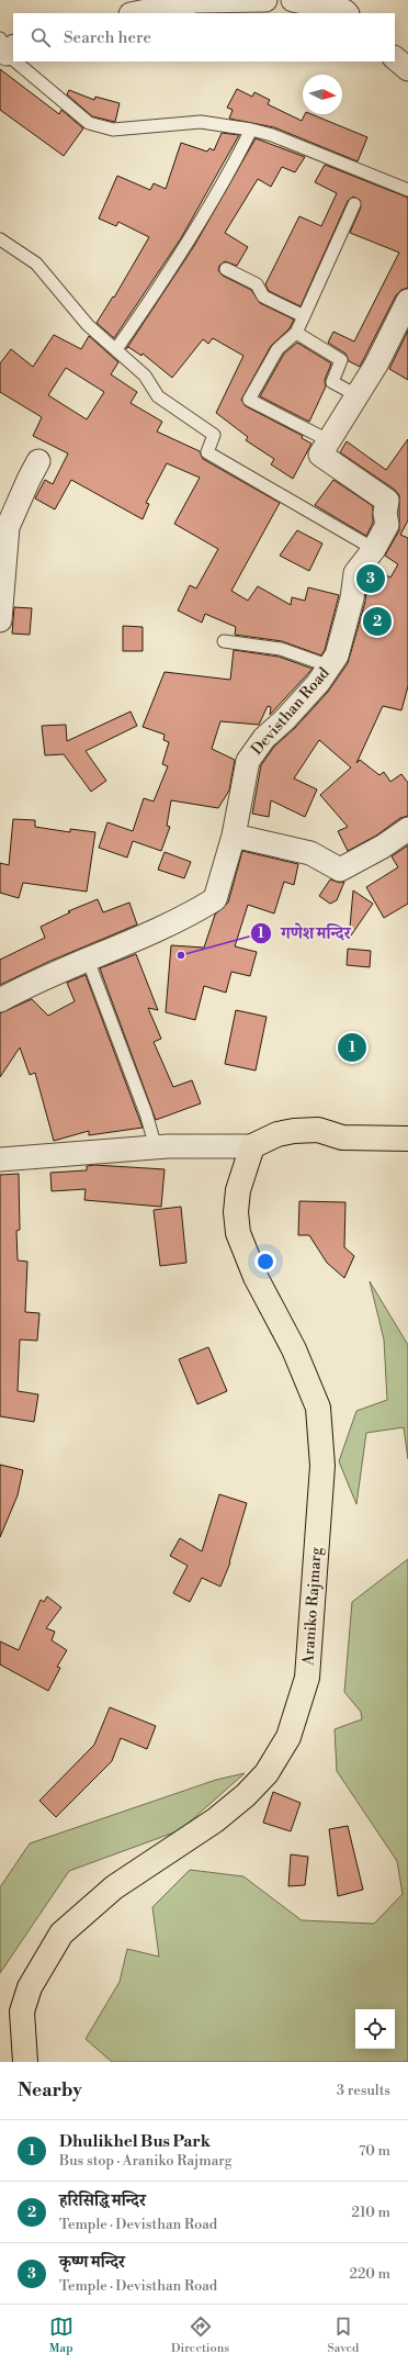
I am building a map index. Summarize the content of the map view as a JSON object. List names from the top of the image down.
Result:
{
  "streets": {
    "highway": ["Araniko Rajmarg"],
    "street": ["Devisthan Road"]
  },
  "places": ["गणेश मन्दिर"],
  "north": "right",
  "page": {
    "search": "Search here",
    "pins": ["3", "2", "1"],
    "heading": ["Nearby", "3 results"],
    "list": [
      {
        "mark": "1",
        "name": "Dhulikhel Bus Park",
        "note": "Bus stop · Araniko Rajmarg",
        "value": "70 m"
      },
      {
        "mark": "2",
        "name": "हरिसिद्धि मन्दिर",
        "note": "Temple · Devisthan Road",
        "value": "210 m"
      },
      {
        "mark": "3",
        "name": "कृष्ण मन्दिर",
        "note": "Temple · Devisthan Road",
        "value": "220 m"
      }
    ],
    "nav": ["Map", "Directions", "Saved"]
  }
}
